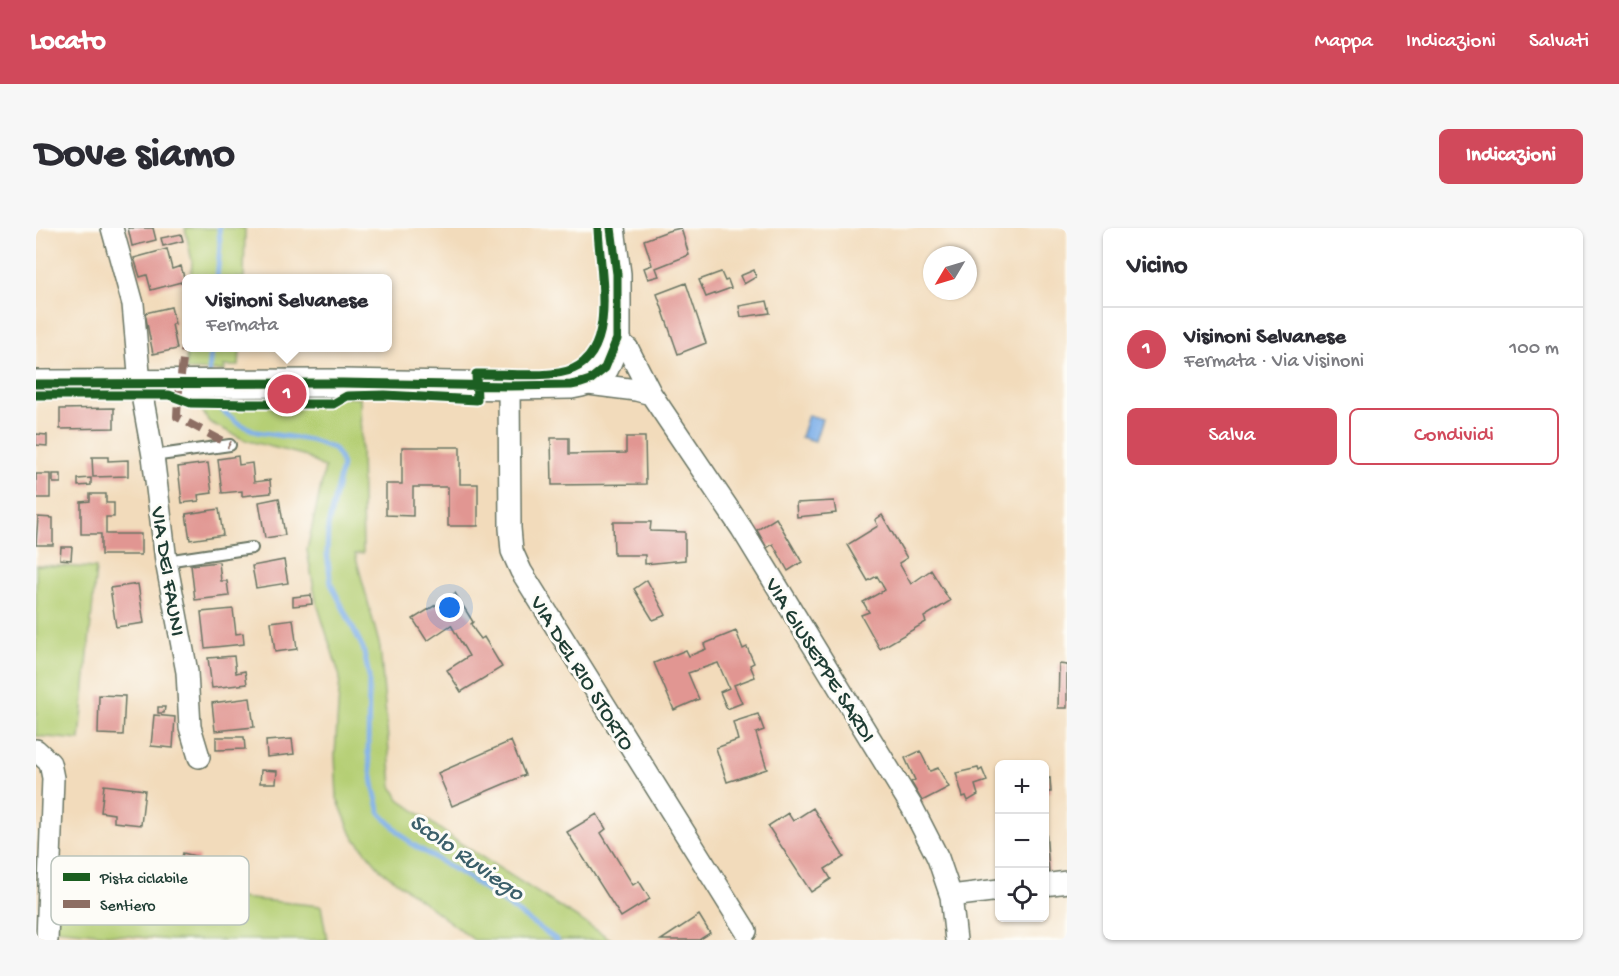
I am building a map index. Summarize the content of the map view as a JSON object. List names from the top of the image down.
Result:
{
  "streets": {
    "street": ["VIA DEI FAUNI", "VIA GIUSEPPE SARDI", "VIA DEL RIO STORTO"]
  },
  "water": ["Scolo Ruviego"],
  "legend": ["Pista ciclabile", "Sentiero"],
  "north": "bottom left",
  "page": {
    "header": "Locato",
    "nav": ["Mappa", "Indicazioni", "Salvati"],
    "buttons": [
      "Indicazioni",
      ["Salva", "Condividi"]
    ],
    "title": "Dove siamo",
    "heading": "Vicino",
    "popup": ["Visinoni Selvanese", "Fermata"],
    "list": [
      {
        "mark": "1",
        "name": "Visinoni Selvanese",
        "note": "Fermata · Via Visinoni",
        "value": "100 m"
      }
    ],
    "pins": "1",
    "map_buttons": ["+", "−"]
  }
}
